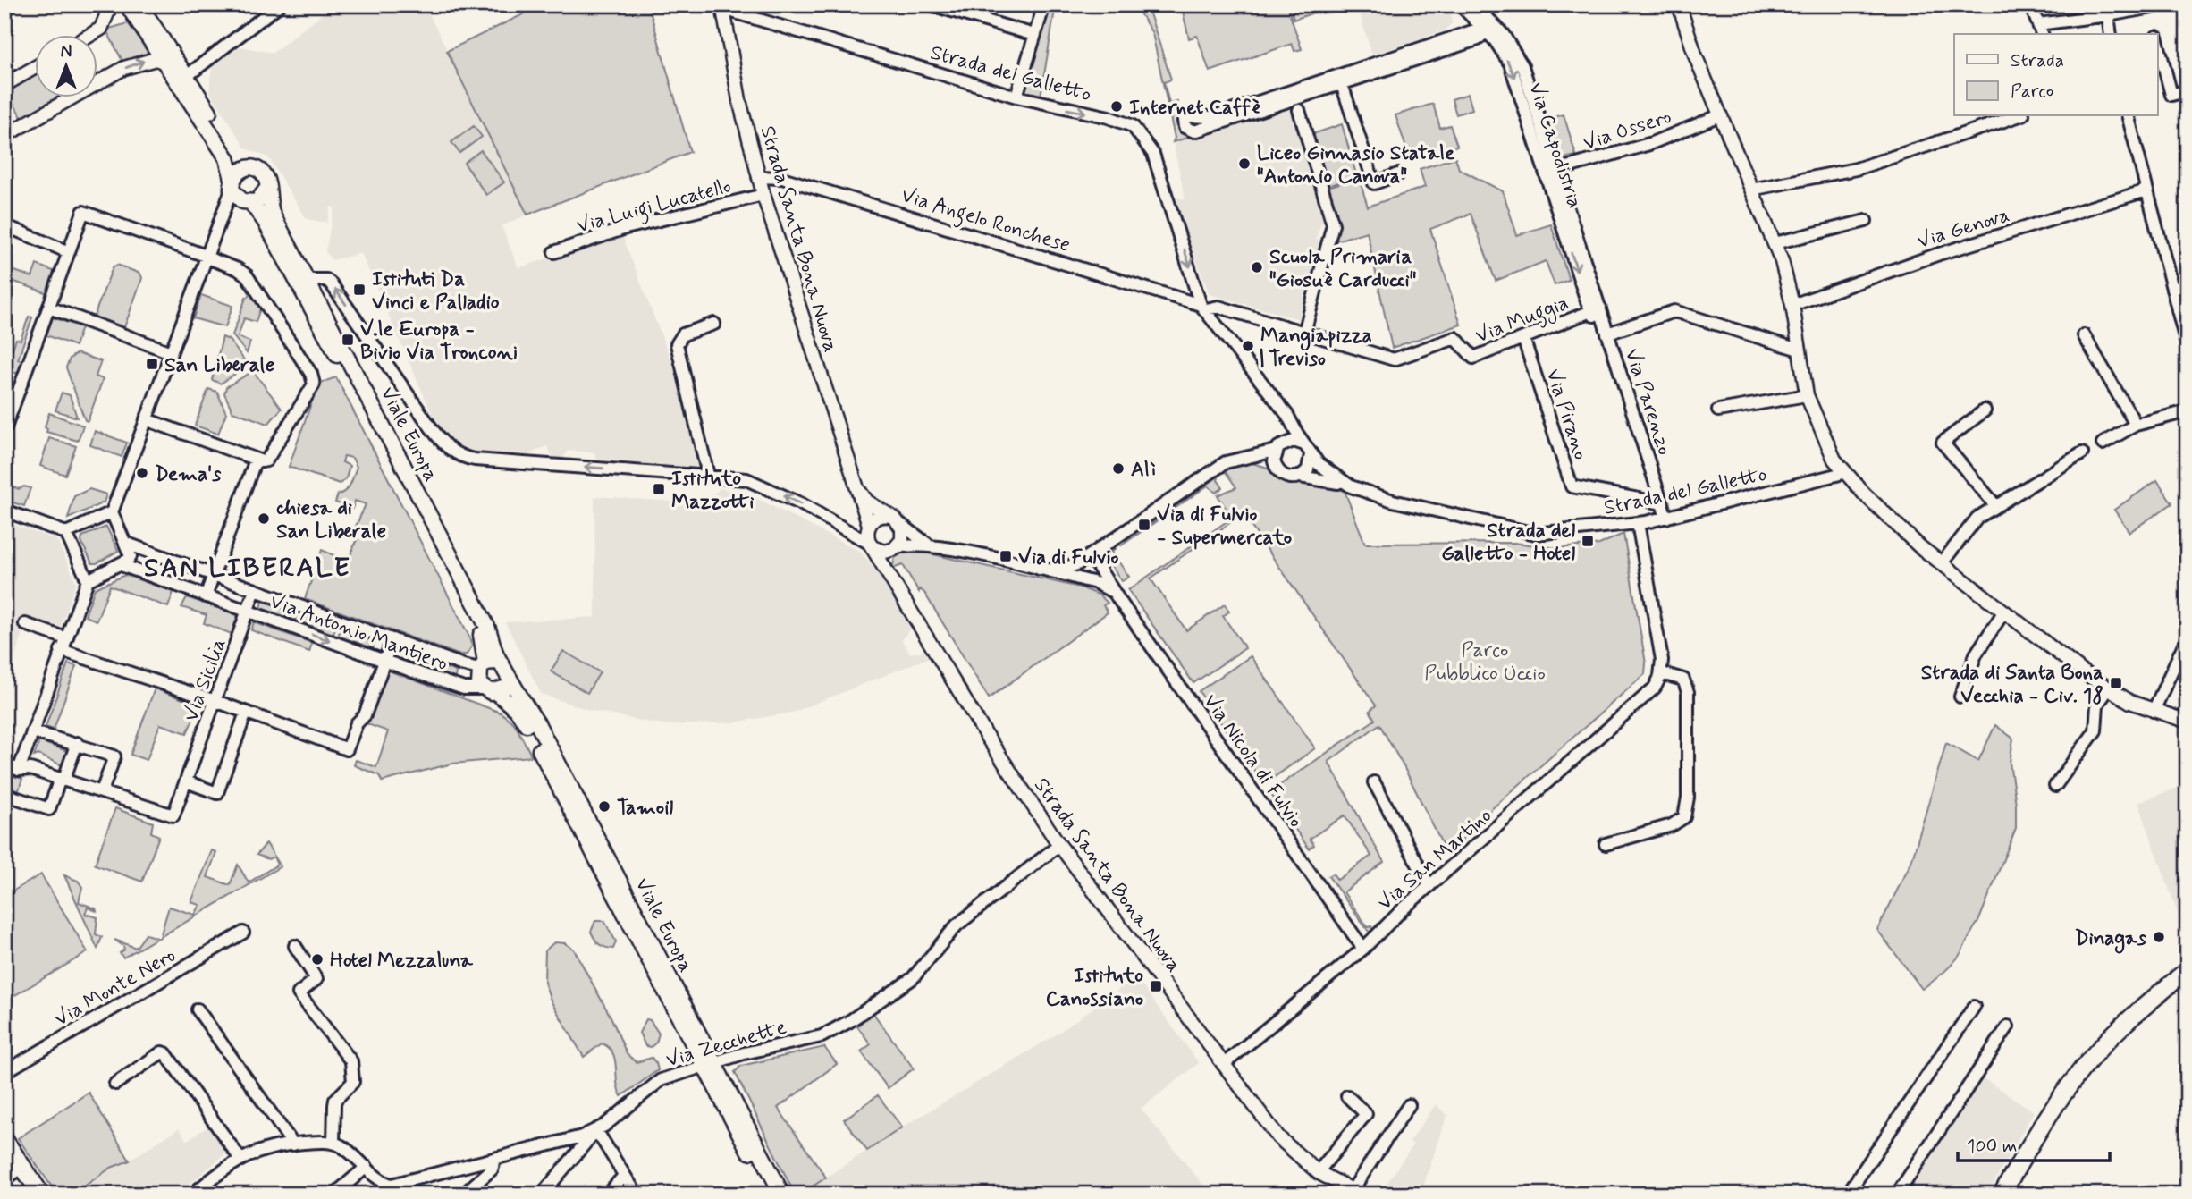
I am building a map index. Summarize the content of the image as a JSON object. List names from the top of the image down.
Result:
{
  "streets": {
    "main road": ["Viale Europa"],
    "street": [
      "Strada del Galletto",
      "Via Ossero",
      "Via Capodistria",
      "Via Luigi Lucatello",
      "Via Angelo Ronchese",
      "Via Genova",
      "Strada Santa Bona Nuova",
      "Via Muggia",
      "Via Parenzo",
      "Via Pirano",
      "Via Antonio Mantiero",
      "Via Sicilia",
      "Via Nicola di Fulvio",
      "Via San Martino",
      "Via Monte Nero",
      "Via Zecchette"
    ]
  },
  "crossings": [
    ["Strada del Galletto", "Via Angelo Ronchese"],
    ["Strada del Galletto", "Strada Santa Bona Nuova"],
    ["Strada del Galletto", "Via Parenzo"],
    ["Strada del Galletto", "Via Nicola di Fulvio"],
    ["Via Ossero", "Via Capodistria"],
    ["Via Capodistria", "Via Muggia"],
    ["Via Capodistria", "Via Parenzo"],
    ["Via Luigi Lucatello", "Strada Santa Bona Nuova"],
    ["Via Angelo Ronchese", "Strada Santa Bona Nuova"],
    ["Strada Santa Bona Nuova", "Via San Martino"],
    ["Strada Santa Bona Nuova", "Via Zecchette"],
    ["Via Muggia", "Via Parenzo"],
    ["Via Muggia", "Via Pirano"],
    ["Via Parenzo", "Via Pirano"],
    ["Viale Europa", "Via Antonio Mantiero"],
    ["Viale Europa", "Via Zecchette"],
    ["Via Antonio Mantiero", "Via Sicilia"],
    ["Via Nicola di Fulvio", "Via San Martino"]
  ],
  "districts": ["SAN LIBERALE"],
  "parks": ["Parco Pubblico Uccio"],
  "places": {
    "other": [
      "Internet Caffè",
      "Liceo Ginnasio Statale \"Antonio Canova\"",
      "Scuola Primaria \"Giosuè Carducci\"",
      "Mangiapizza | Treviso",
      "Alì",
      "Dema's",
      "chiesa di San Liberale",
      "Tamoil",
      "Dinagas",
      "Hotel Mezzaluna"
    ],
    "transit": [
      "Istituti Da Vinci e Palladio",
      "V.le Europa - Bivio Via Tronconi",
      "San Liberale",
      "Istituto Mazzotti",
      "Via di Fulvio - Supermercato",
      "Strada del Galletto - Hotel",
      "Via di Fulvio",
      "Strada di Santa Bona Vecchia - Civ. 18",
      "Istituto Canossiano"
    ]
  },
  "legend": ["Strada", "Parco"],
  "scale_bar": "100 m",
  "north": "top"
}
